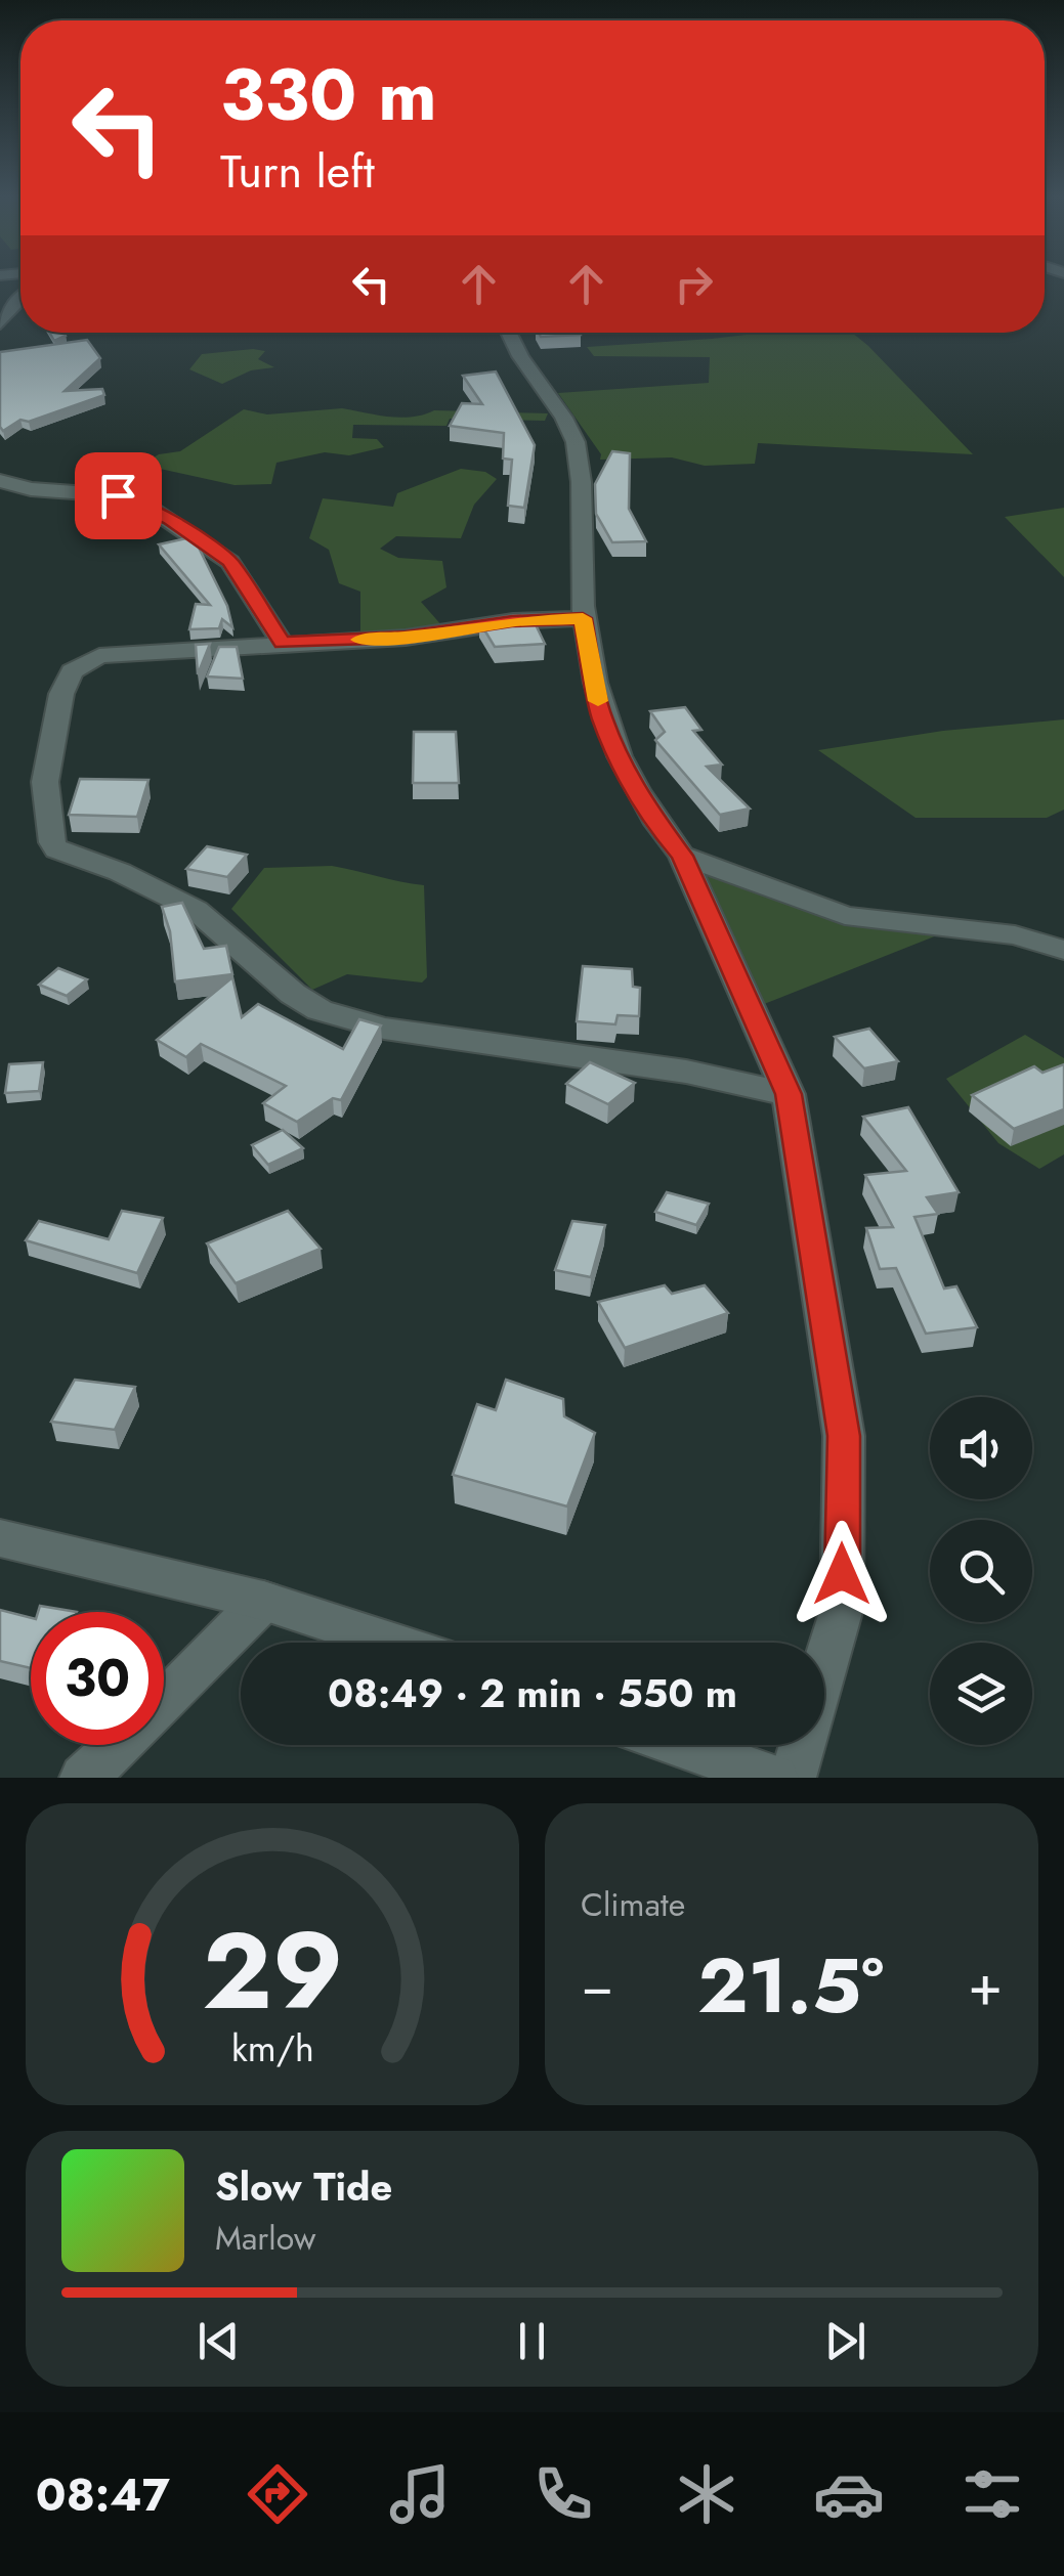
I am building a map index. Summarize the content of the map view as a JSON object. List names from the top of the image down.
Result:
{
  "page": {
    "turn": ["330 m", "Turn left"],
    "limit": "30",
    "trip": "08:49 · 2 min · 550 m",
    "tile": "Climate",
    "heat": ["−", "21.5°", "+"],
    "song": ["Slow Tide", "Marlow"],
    "tabs": "08:47",
    "gauge": ["29", "km/h"]
  }
}
